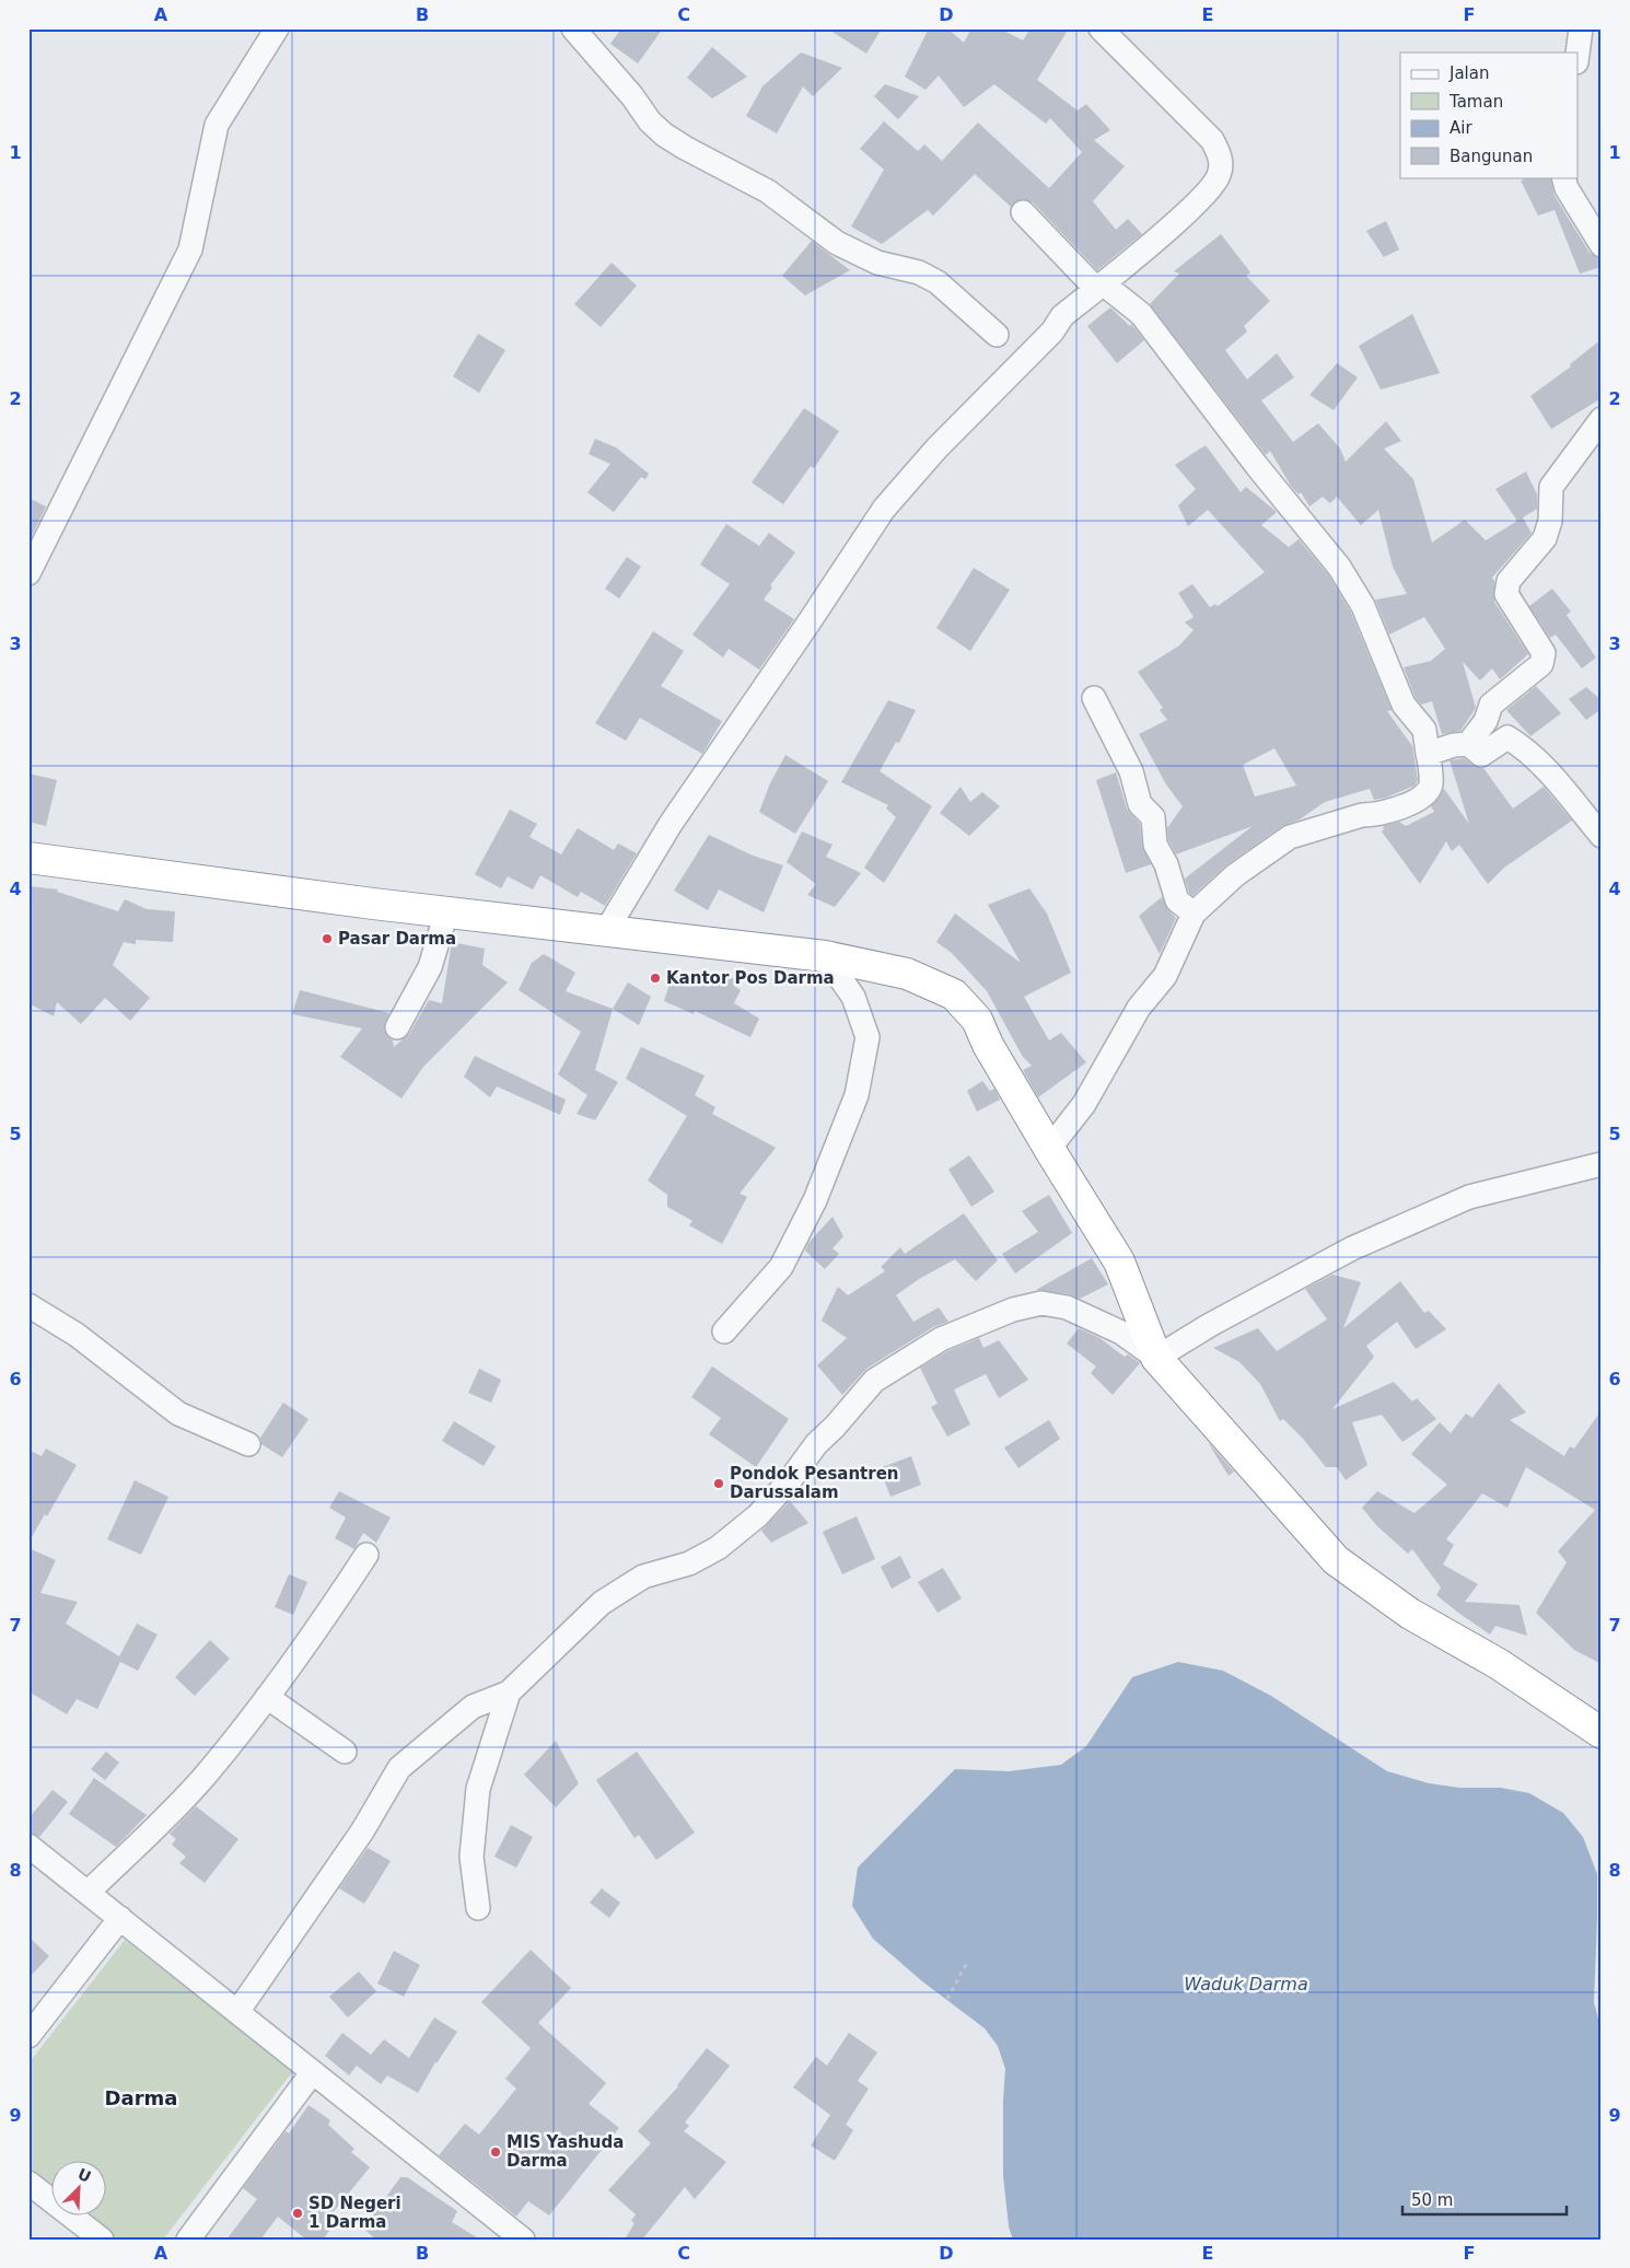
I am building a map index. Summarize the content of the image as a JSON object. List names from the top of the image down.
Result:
{
  "districts": ["Darma"],
  "water": ["Waduk Darma"],
  "places": [
    "Pasar Darma",
    "Kantor Pos Darma",
    "Pondok Pesantren Darussalam",
    "MIS Yashuda Darma",
    "SD Negeri 1 Darma"
  ],
  "legend": [
    "Jalan",
    "Taman",
    "Air",
    "Bangunan"
  ],
  "scale_bar": "50 m",
  "north": "top right",
  "grid": {
    "columns": [
      "A",
      "B",
      "C",
      "D",
      "E",
      "F"
    ],
    "rows": [
      "1",
      "2",
      "3",
      "4",
      "5",
      "6",
      "7",
      "8",
      "9"
    ]
  }
}
